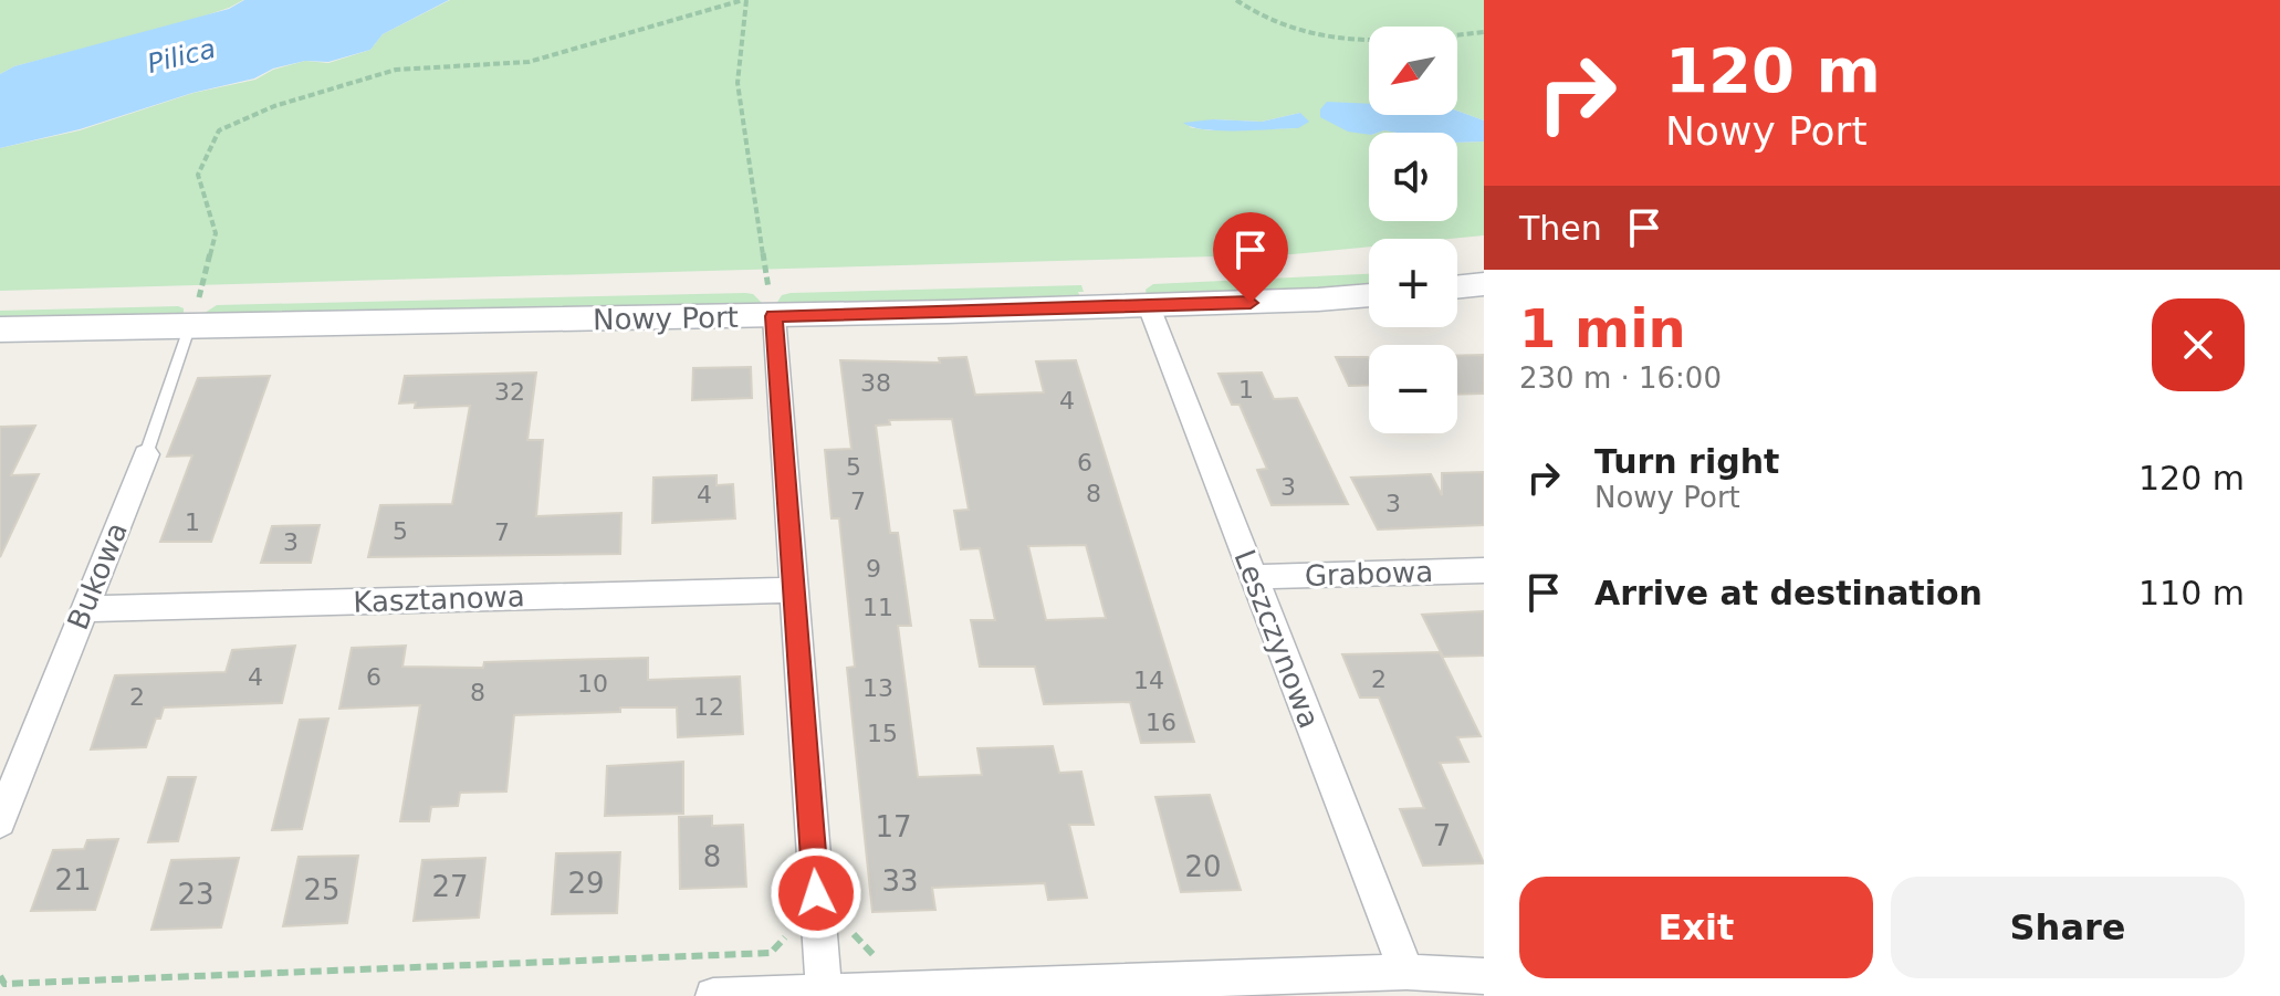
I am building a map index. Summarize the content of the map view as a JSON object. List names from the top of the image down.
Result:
{
  "streets": {
    "street": [
      "Nowy Port",
      "Grabowa",
      "Bukowa",
      "Kasztanowa",
      "Leszczynowa"
    ]
  },
  "crossings": [
    ["Nowy Port", "Bukowa"],
    ["Nowy Port", "Leszczynowa"],
    ["Grabowa", "Leszczynowa"],
    ["Bukowa", "Kasztanowa"]
  ],
  "water": ["Pilica"],
  "house_numbers": [
    "38",
    "1",
    "32",
    "4",
    "6",
    "5",
    "3",
    "8",
    "4",
    "7",
    "3",
    "1",
    "5",
    "7",
    "3",
    "9",
    "11",
    "4",
    "6",
    "2",
    "14",
    "10",
    "13",
    "8",
    "2",
    "12",
    "16",
    "15",
    "17",
    "7",
    "8",
    "20",
    "21",
    "33",
    "29",
    "27",
    "25",
    "23"
  ],
  "north": "bottom left",
  "page": {
    "turn": ["120 m", "Nowy Port"],
    "map_buttons": ["+", "−"],
    "then": "Then",
    "heading": ["1 min", "230 m · 16:00"],
    "list": [
      {
        "name": "Turn right",
        "note": "Nowy Port",
        "value": "120 m"
      },
      {
        "name": "Arrive at destination",
        "value": "110 m"
      }
    ],
    "buttons": ["Exit", "Share"]
  }
}
